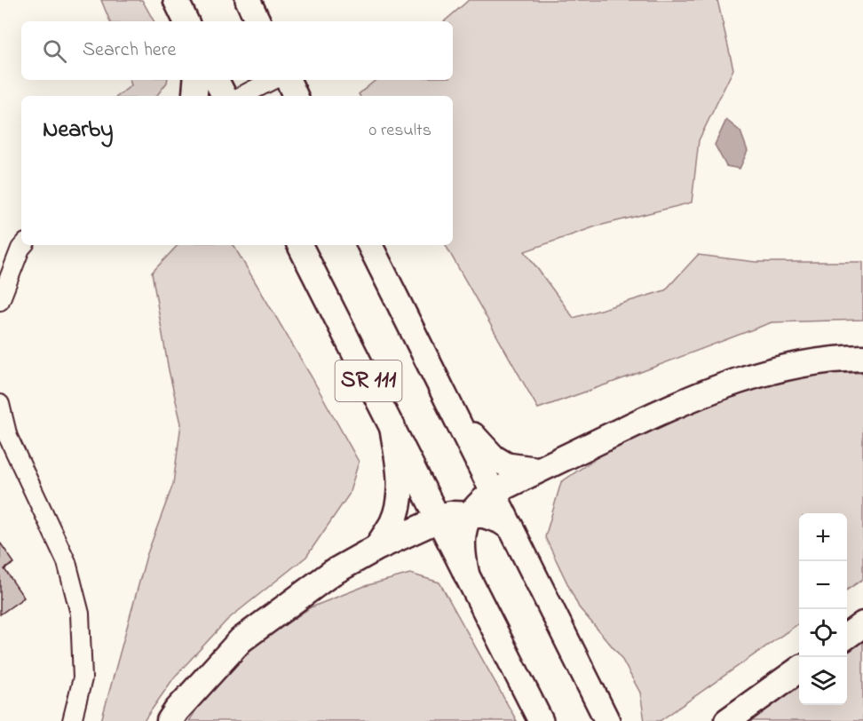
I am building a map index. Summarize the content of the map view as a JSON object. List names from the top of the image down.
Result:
{
  "streets": {
    "highway": ["SR 111"]
  },
  "page": {
    "search": "Search here",
    "heading": ["Nearby", "0 results"],
    "map_buttons": ["+", "−"]
  }
}
